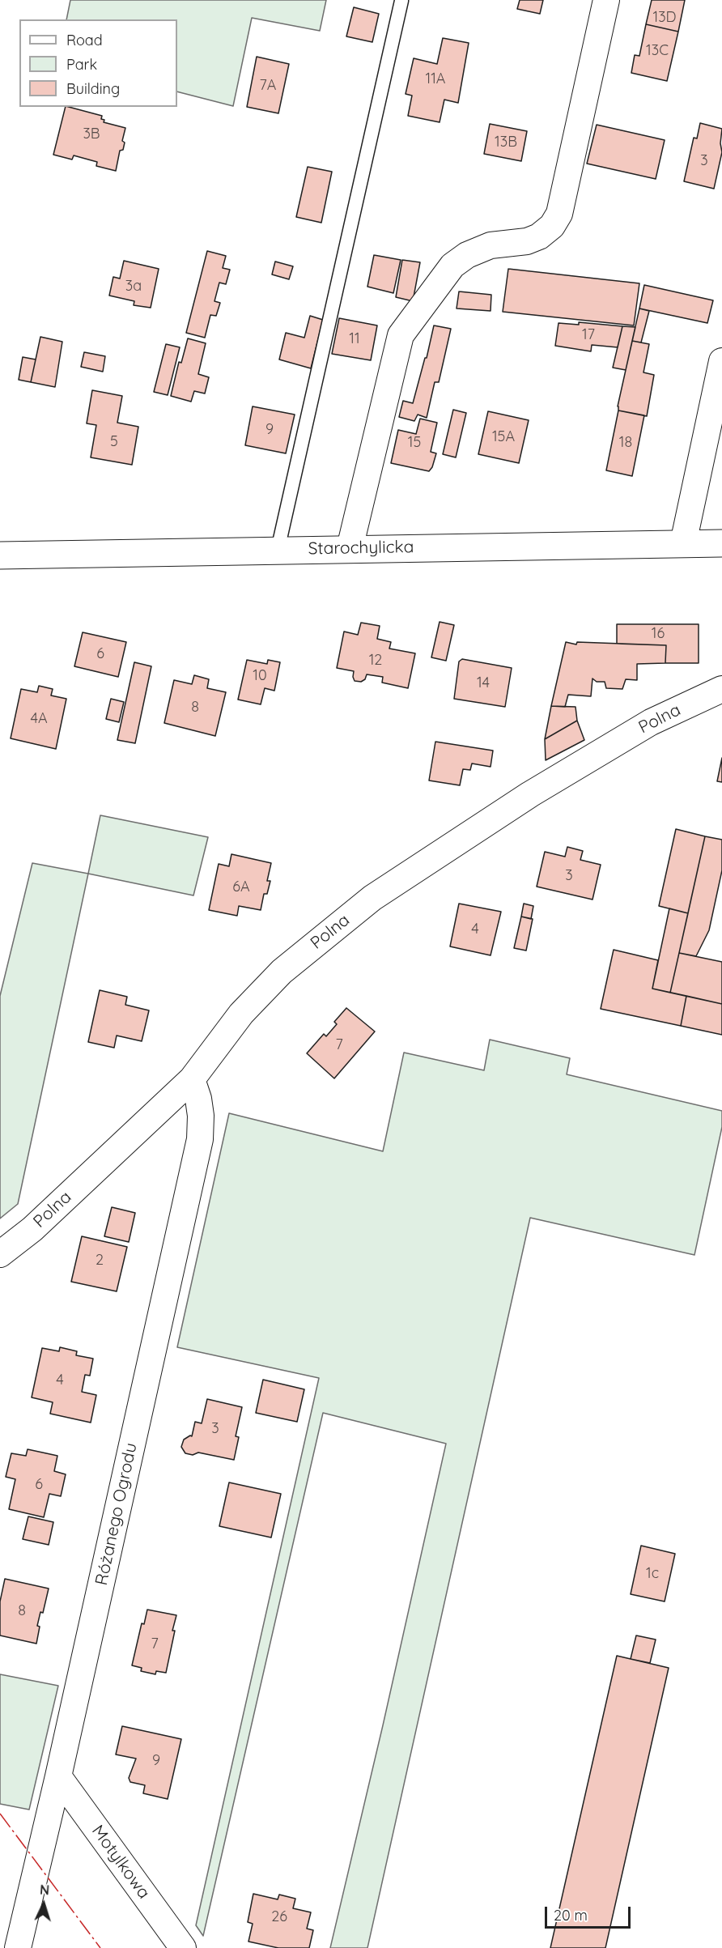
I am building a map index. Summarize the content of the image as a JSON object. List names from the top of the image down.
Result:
{
  "streets": {
    "street": [
      "Starochylicka",
      "Polna",
      "Różanego Ogrodu",
      "Motylkowa"
    ]
  },
  "crossings": [
    ["Polna", "Różanego Ogrodu"],
    ["Różanego Ogrodu", "Motylkowa"]
  ],
  "house_numbers": [
    "13D",
    "13C",
    "11A",
    "7A",
    "3B",
    "13B",
    "3",
    "3a",
    "17",
    "11",
    "9",
    "15A",
    "5",
    "15",
    "18",
    "16",
    "6",
    "12",
    "10",
    "14",
    "8",
    "4A",
    "3",
    "6A",
    "4",
    "7",
    "2",
    "4",
    "3",
    "6",
    "1c",
    "8",
    "7",
    "9",
    "26"
  ],
  "legend": ["Road", "Park", "Building"],
  "scale_bar": "20 m",
  "north": "top"
}
